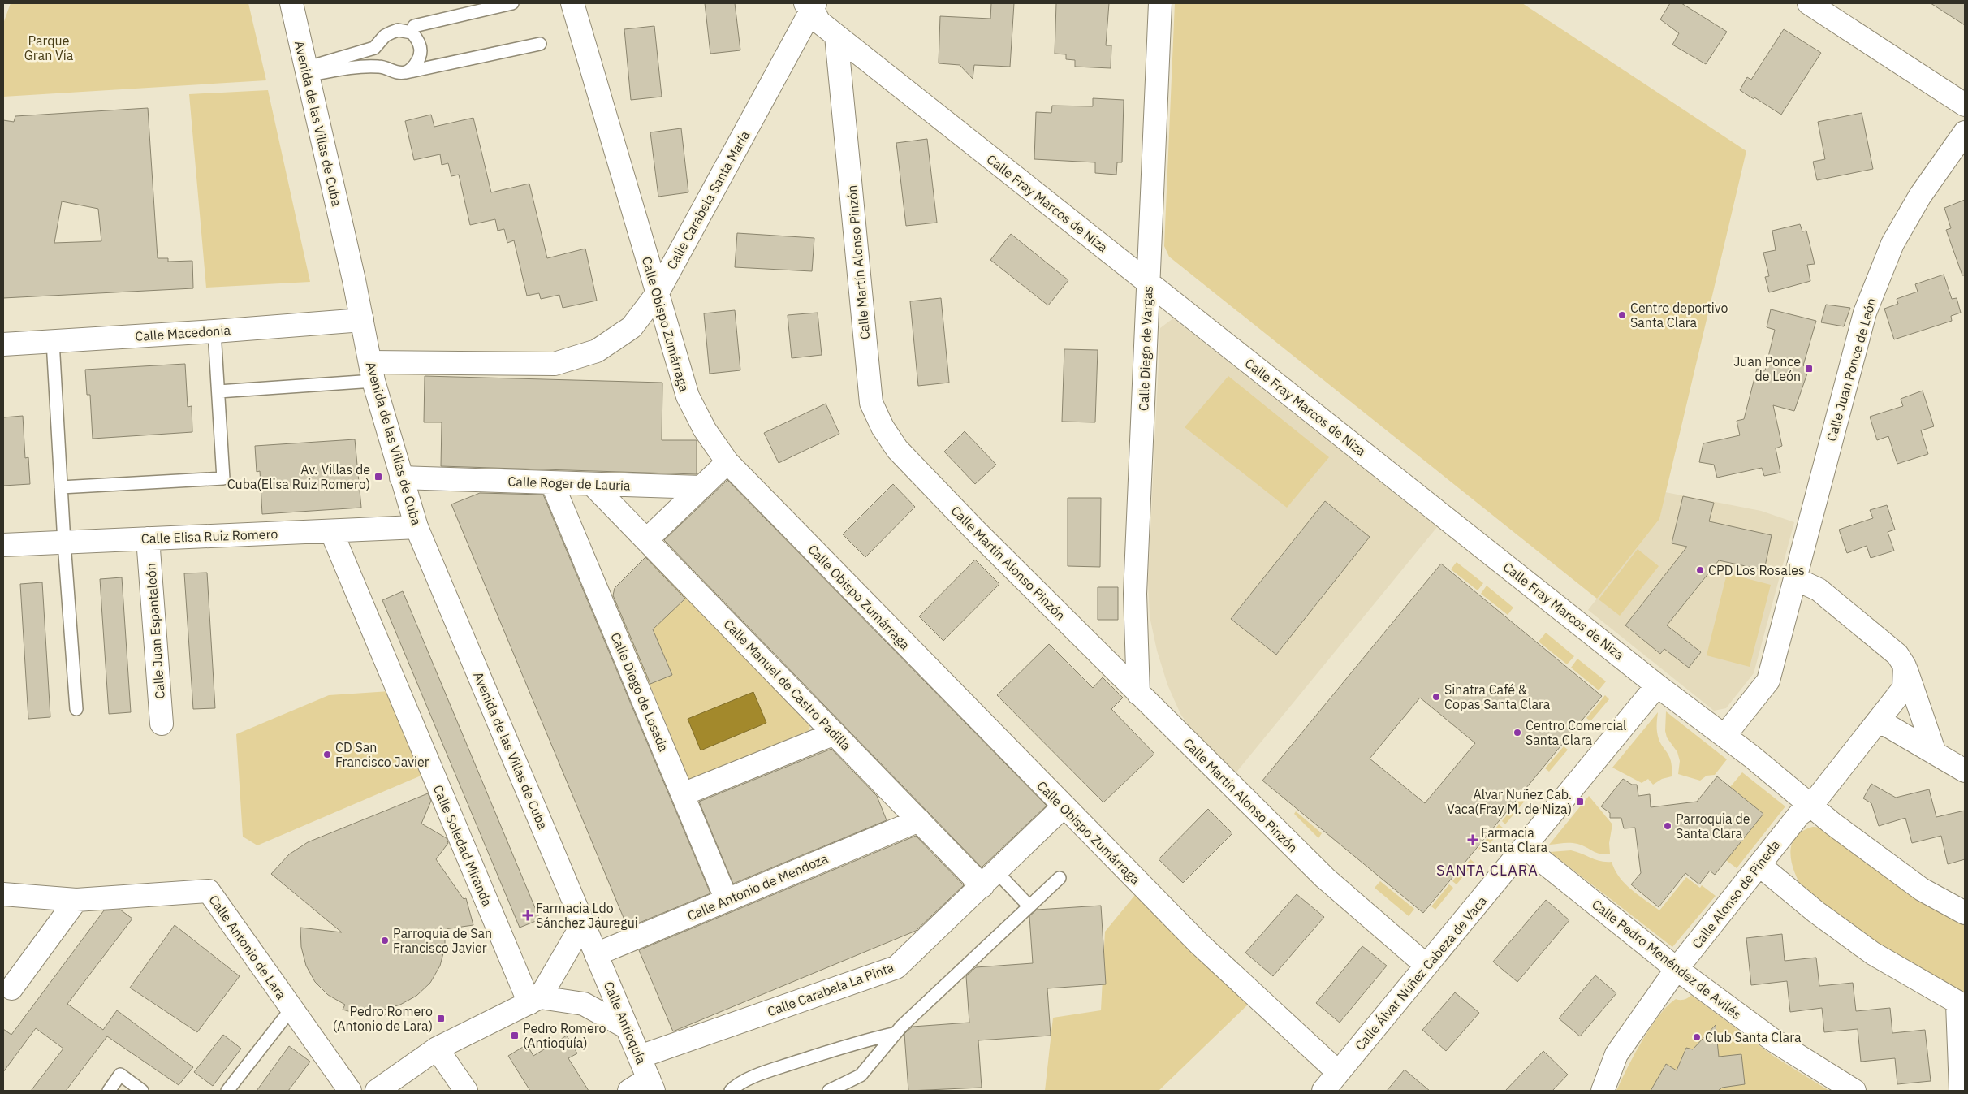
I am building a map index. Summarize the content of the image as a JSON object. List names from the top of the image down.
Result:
{
  "streets": {
    "street": [
      "Avenida de las Villas de Cuba",
      "Calle Carabela Santa María",
      "Calle Fray Marcos de Niza",
      "Calle Martín Alonso Pinzón",
      "Calle Obispo Zumárraga",
      "Calle Macedonia",
      "Calle Diego de Vargas",
      "Calle Juan Ponce de León",
      "Calle Roger de Lauria",
      "Calle Elisa Ruiz Romero",
      "Calle Juan Espantaleón",
      "Calle Manuel de Castro Padilla",
      "Calle Diego de Losada",
      "Calle Soledad Miranda",
      "Calle Antonio de Mendoza",
      "Calle Alonso de Pineda",
      "Calle Antonio de Lara",
      "Calle Pedro Menéndez de Avilés",
      "Calle Álvar Núñez Cabeza de Vaca",
      "Calle Carabela La Pinta",
      "Calle Antioquía"
    ]
  },
  "crossings": [
    ["Avenida de las Villas de Cuba", "Calle Carabela Santa María"],
    ["Avenida de las Villas de Cuba", "Calle Macedonia"],
    ["Avenida de las Villas de Cuba", "Calle Roger de Lauria"],
    ["Avenida de las Villas de Cuba", "Calle Elisa Ruiz Romero"],
    ["Avenida de las Villas de Cuba", "Calle Antonio de Mendoza"],
    ["Avenida de las Villas de Cuba", "Calle Antioquía"],
    ["Calle Carabela Santa María", "Calle Fray Marcos de Niza"],
    ["Calle Carabela Santa María", "Calle Obispo Zumárraga"],
    ["Calle Fray Marcos de Niza", "Calle Martín Alonso Pinzón"],
    ["Calle Fray Marcos de Niza", "Calle Diego de Vargas"],
    ["Calle Fray Marcos de Niza", "Calle Juan Ponce de León"],
    ["Calle Fray Marcos de Niza", "Calle Alonso de Pineda"],
    ["Calle Fray Marcos de Niza", "Calle Álvar Núñez Cabeza de Vaca"],
    ["Calle Martín Alonso Pinzón", "Calle Diego de Vargas"],
    ["Calle Martín Alonso Pinzón", "Calle Álvar Núñez Cabeza de Vaca"],
    ["Calle Obispo Zumárraga", "Calle Álvar Núñez Cabeza de Vaca"],
    ["Calle Obispo Zumárraga", "Calle Carabela La Pinta"],
    ["Calle Roger de Lauria", "Calle Manuel de Castro Padilla"],
    ["Calle Roger de Lauria", "Calle Diego de Losada"],
    ["Calle Elisa Ruiz Romero", "Calle Juan Espantaleón"],
    ["Calle Elisa Ruiz Romero", "Calle Soledad Miranda"],
    ["Calle Manuel de Castro Padilla", "Calle Antonio de Mendoza"],
    ["Calle Manuel de Castro Padilla", "Calle Carabela La Pinta"],
    ["Calle Diego de Losada", "Calle Antonio de Mendoza"],
    ["Calle Antonio de Mendoza", "Calle Antioquía"],
    ["Calle Alonso de Pineda", "Calle Pedro Menéndez de Avilés"],
    ["Calle Pedro Menéndez de Avilés", "Calle Álvar Núñez Cabeza de Vaca"],
    ["Calle Carabela La Pinta", "Calle Antioquía"]
  ],
  "districts": ["SANTA CLARA"],
  "parks": ["Parque Gran Vía"],
  "places": {
    "other": [
      "Centro deportivo Santa Clara",
      "CPD Los Rosales",
      "Sinatra Café & Copas Santa Clara",
      "Centro Comercial Santa Clara",
      "CD San Francisco Javier",
      "Parroquia de Santa Clara",
      "Parroquia de San Francisco Javier",
      "Club Santa Clara"
    ],
    "transit": [
      "Juan Ponce de León",
      "Av. Villas de Cuba(Elisa Ruiz Romero)",
      "Alvar Nuñez Cab. Vaca(Fray M. de Niza)",
      "Pedro Romero (Antonio de Lara)",
      "Pedro Romero (Antioquía)"
    ],
    "health": ["Farmacia Santa Clara", "Farmacia Ldo Sánchez Jáuregui"]
  }
}
